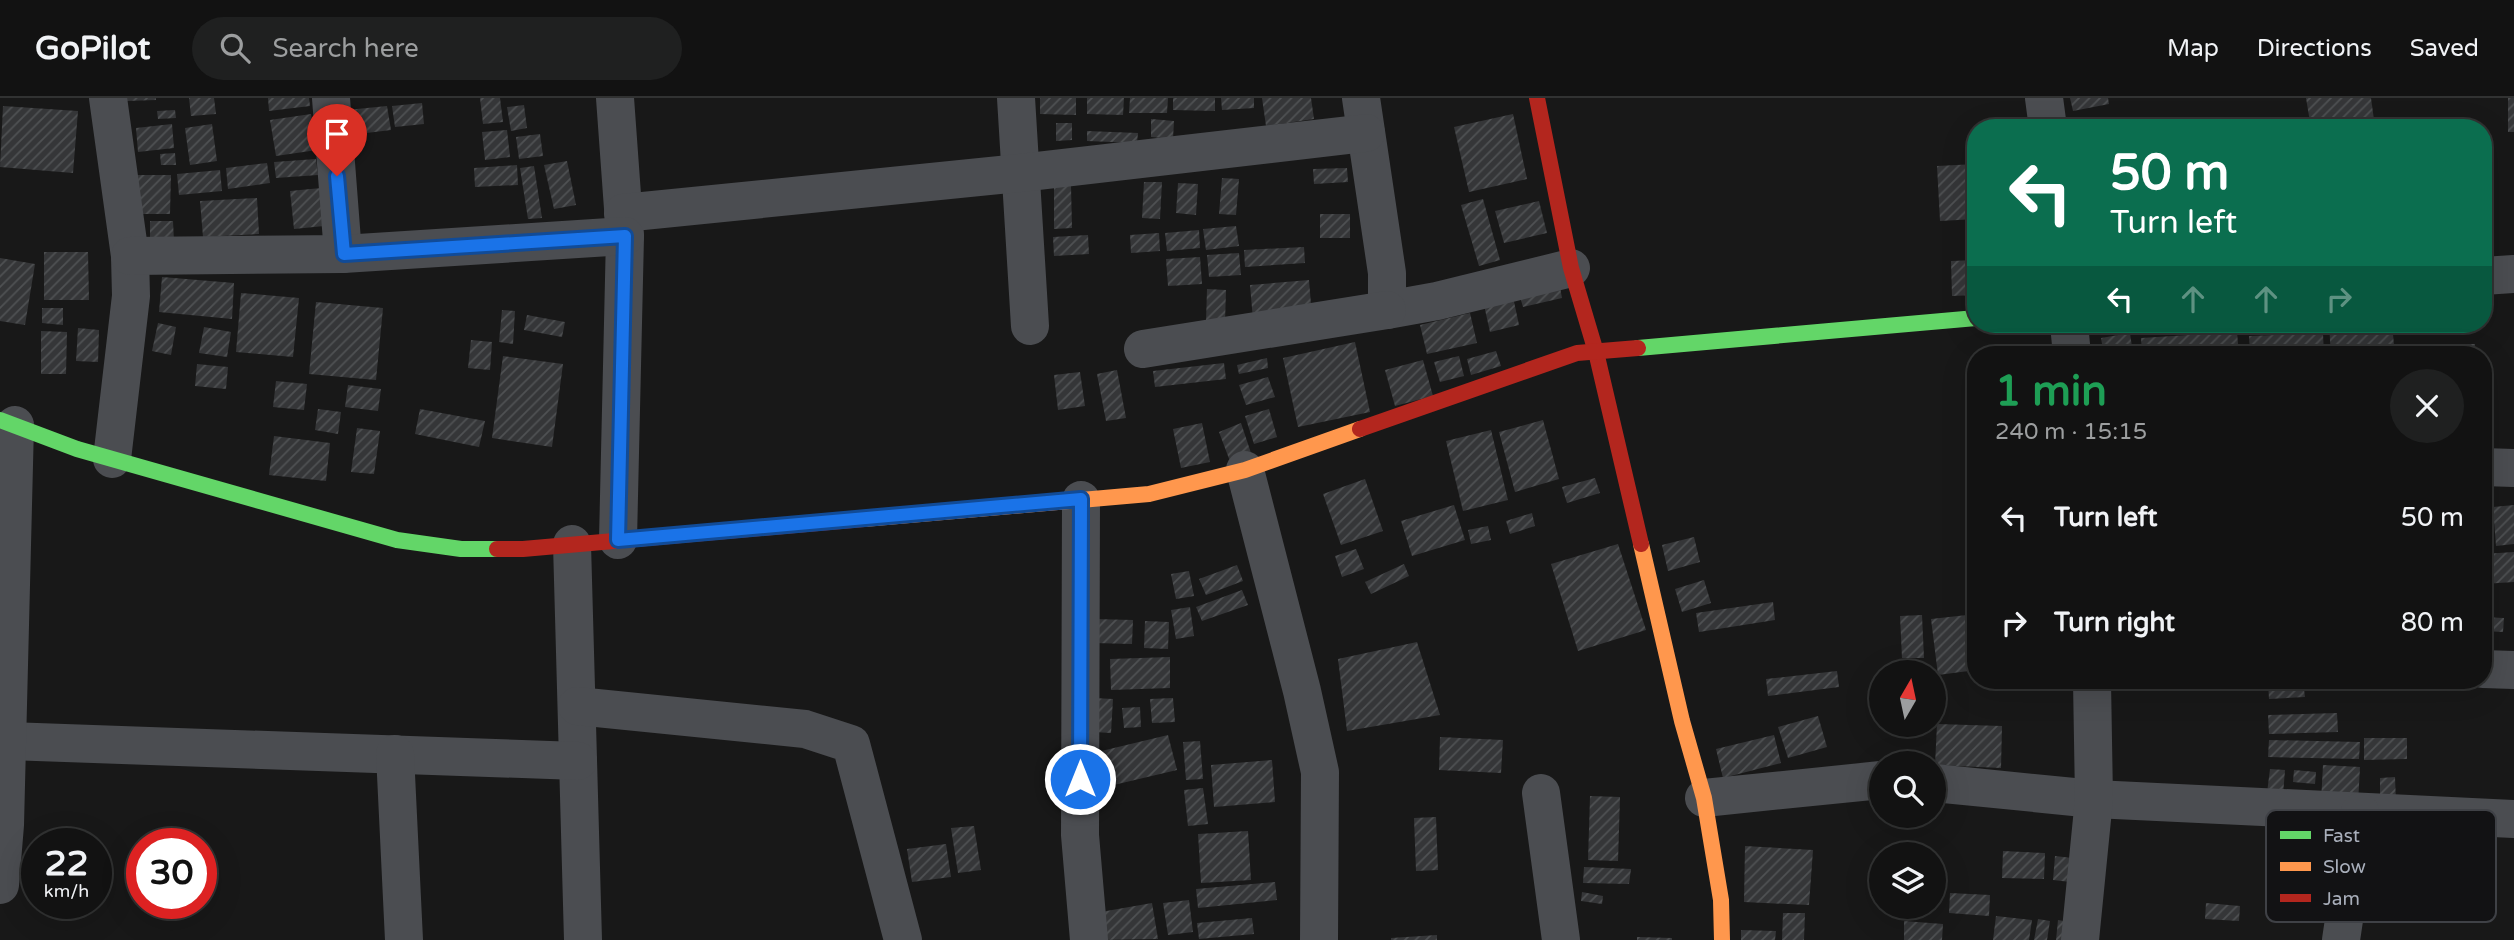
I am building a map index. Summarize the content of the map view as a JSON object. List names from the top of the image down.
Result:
{
  "legend": ["Fast", "Slow", "Jam"],
  "north": "top",
  "page": {
    "header": "GoPilot",
    "search": "Search here",
    "nav": ["Map", "Directions", "Saved"],
    "turn": ["50 m", "Turn left"],
    "heading": ["1 min", "240 m · 15:15"],
    "list": [
      {
        "name": "Turn left",
        "value": "50 m"
      },
      {
        "name": "Turn right",
        "value": "80 m"
      }
    ],
    "speed": "22 km/h",
    "limit": "30"
  }
}
